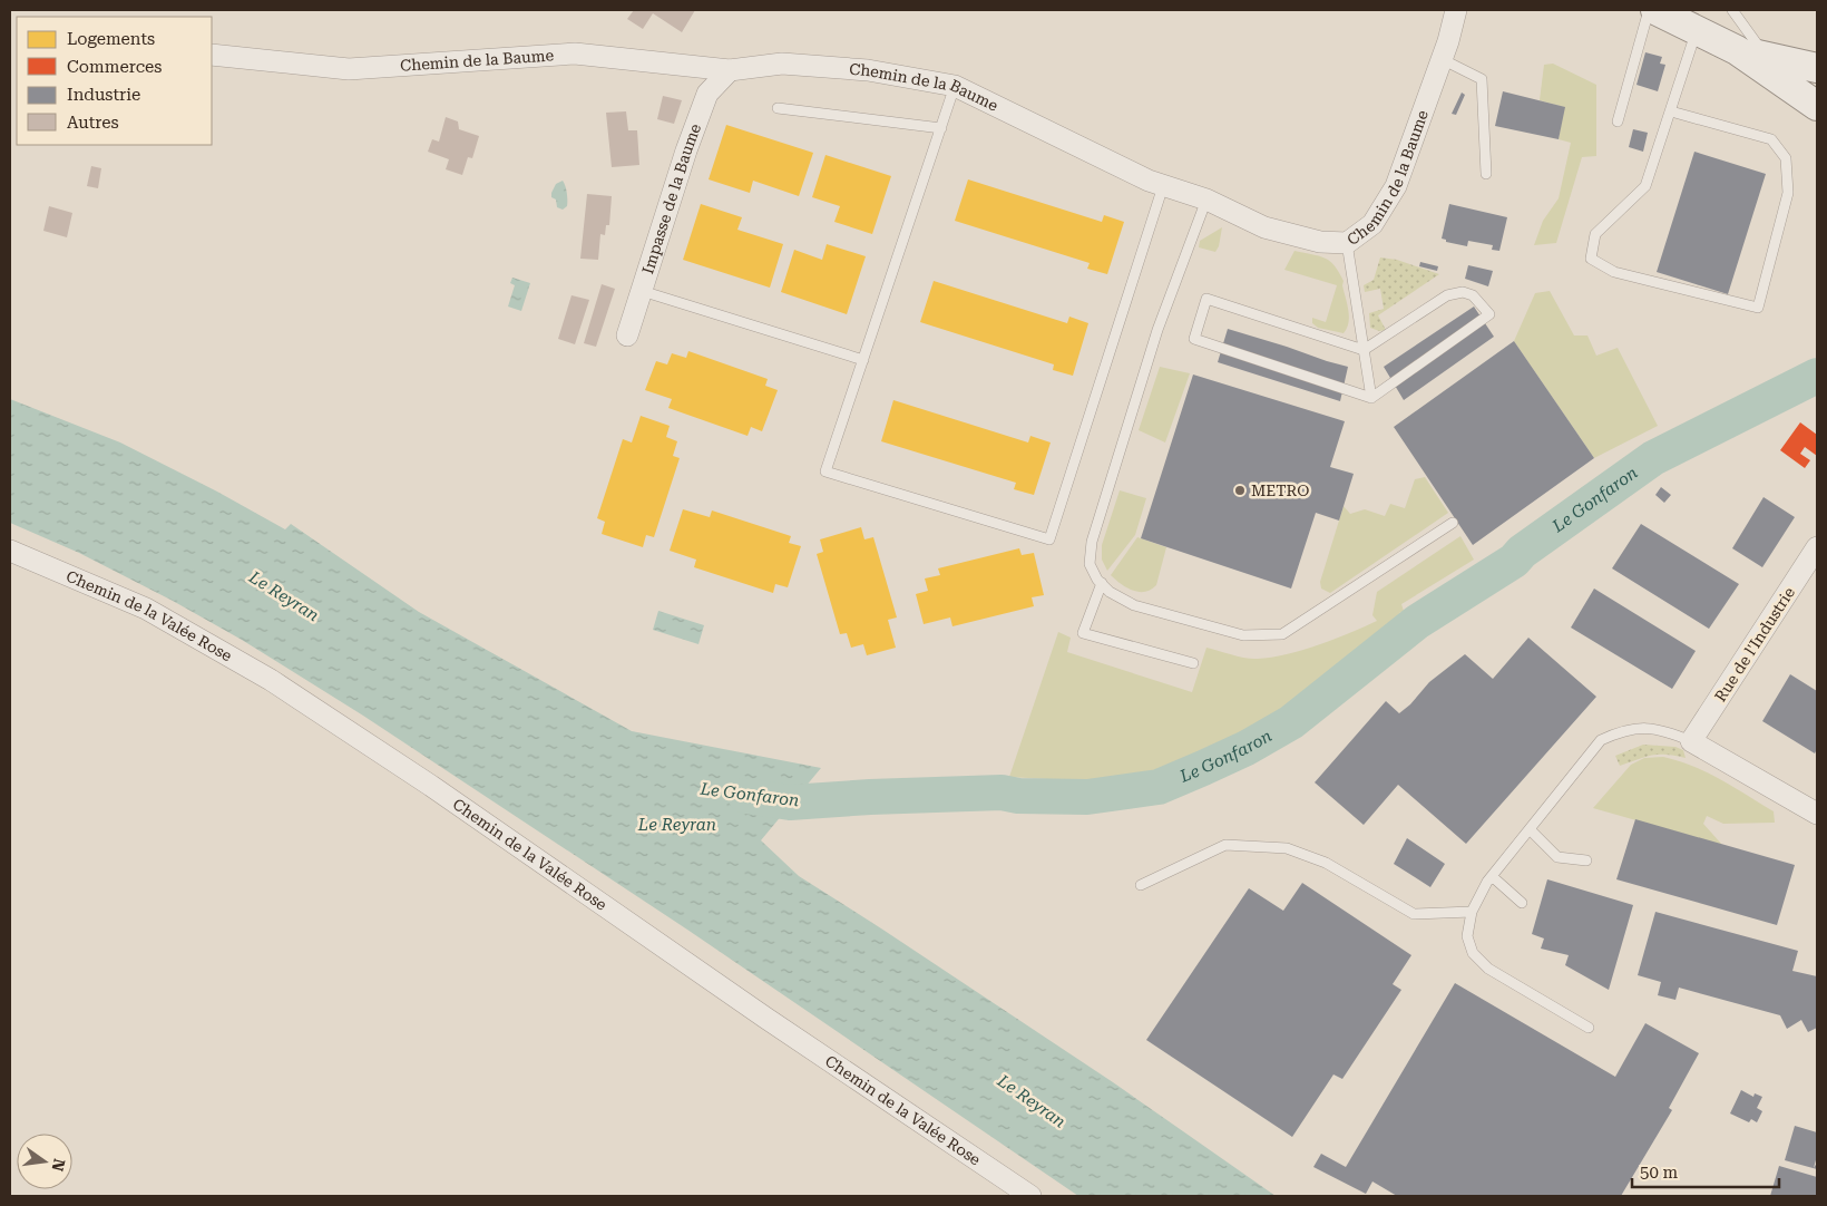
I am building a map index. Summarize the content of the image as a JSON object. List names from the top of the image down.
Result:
{
  "streets": {
    "street": [
      "Chemin de la Baume",
      "Impasse de la Baume",
      "Chemin de la Valée Rose",
      "Rue de l'Industrie"
    ]
  },
  "crossings": [
    ["Chemin de la Baume", "Impasse de la Baume"]
  ],
  "water": ["Le Gonfaron", "Le Reyran"],
  "places": ["METRO"],
  "legend": [
    "Logements",
    "Commerces",
    "Industrie",
    "Autres"
  ],
  "scale_bar": "50 m",
  "north": "right"
}
